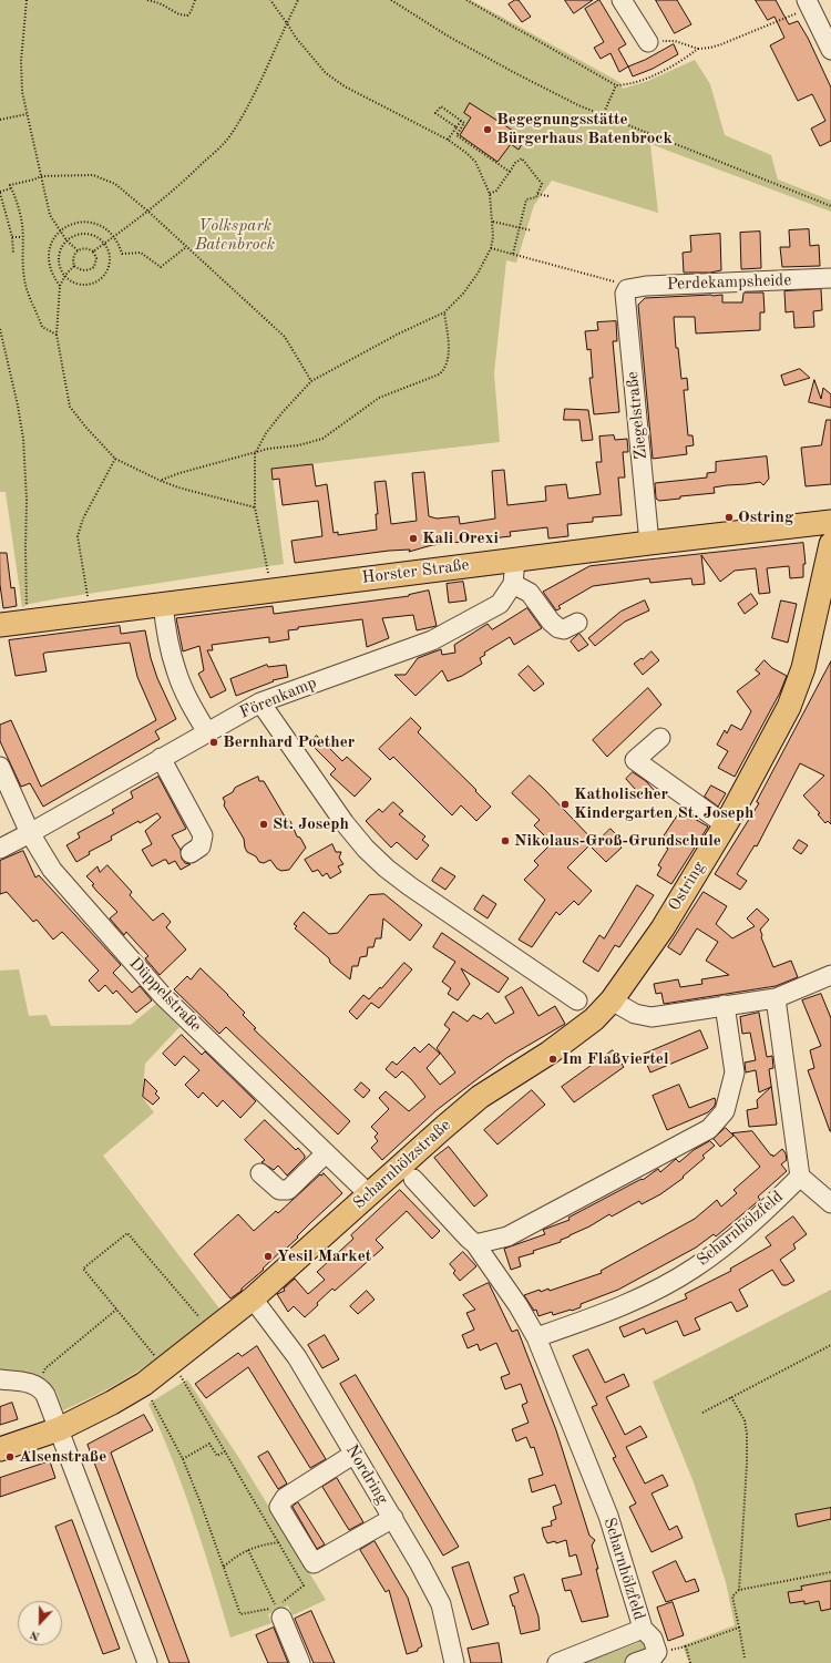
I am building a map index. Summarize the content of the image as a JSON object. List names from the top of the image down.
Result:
{
  "streets": {
    "main road": ["Horster Straße", "Ostring", "Scharnhölzstraße"],
    "street": [
      "Perdekampsheide",
      "Ziegelstraße",
      "Förenkamp",
      "Düppelstraße",
      "Scharnhölzfeld",
      "Nordring"
    ]
  },
  "crossings": [
    ["Perdekampsheide", "Ziegelstraße"],
    ["Ziegelstraße", "Horster Straße"],
    ["Horster Straße", "Förenkamp"],
    ["Förenkamp", "Düppelstraße"],
    ["Ostring", "Scharnhölzstraße"],
    ["Düppelstraße", "Scharnhölzstraße"],
    ["Scharnhölzstraße", "Scharnhölzfeld"],
    ["Scharnhölzstraße", "Nordring"]
  ],
  "parks": ["Volkspark Batenbrock"],
  "places": [
    "Begegnungsstätte Bürgerhaus Batenbrock",
    "Ostring",
    "Kali Orexi",
    "Bernhard Poether",
    "Katholischer Kindergarten St. Joseph",
    "St. Joseph",
    "Nikolaus-Groß-Grundschule",
    "Im Flaßviertel",
    "Yesil Market",
    "Alsenstraße"
  ],
  "north": "bottom"
}
